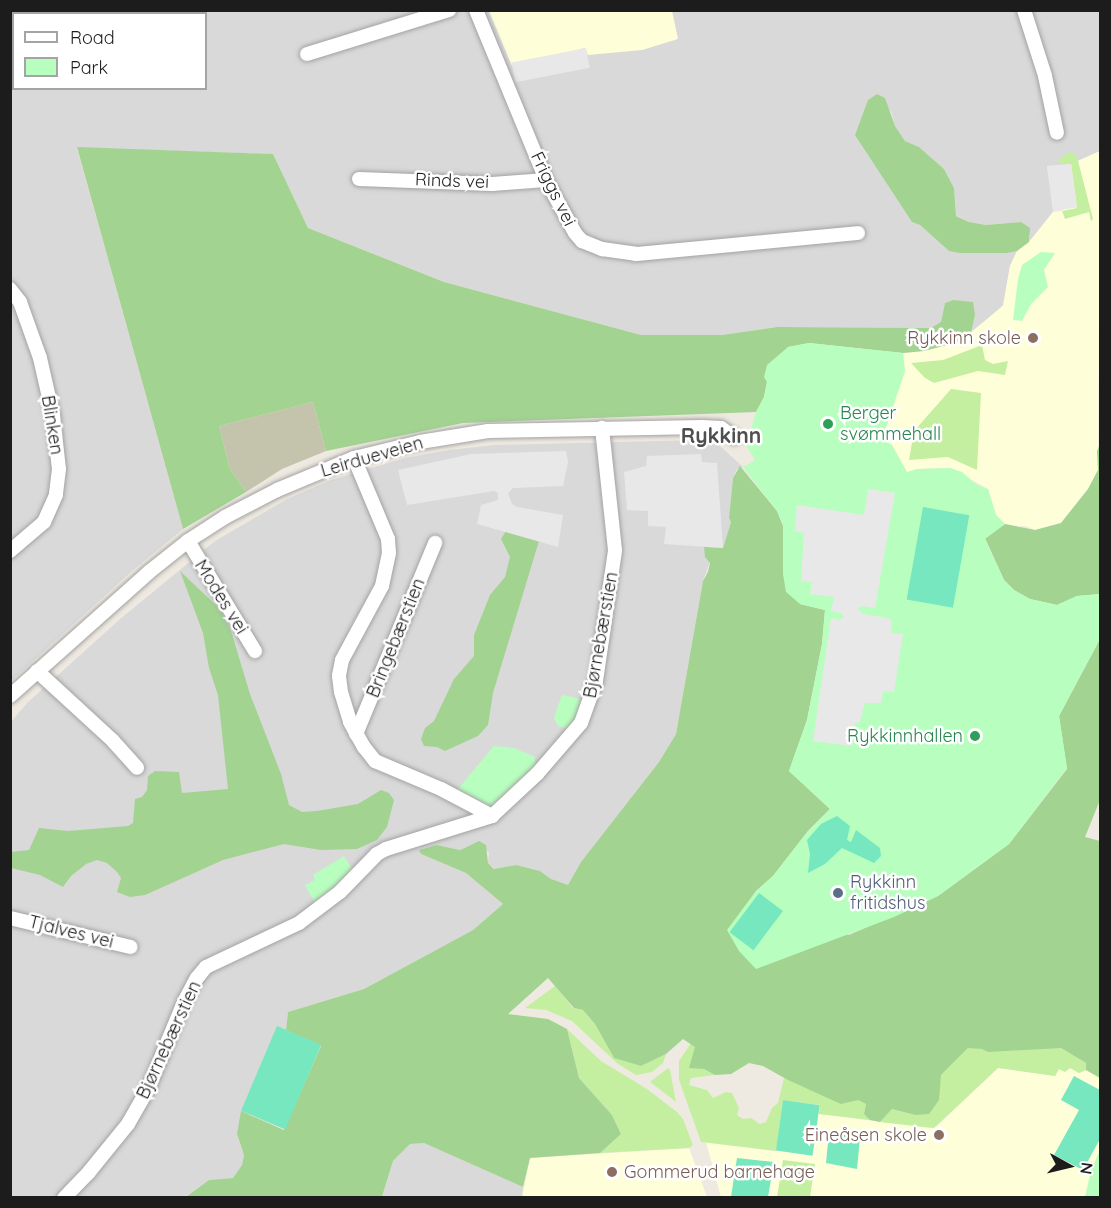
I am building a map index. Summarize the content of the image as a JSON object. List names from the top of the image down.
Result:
{
  "streets": {
    "street": [
      "Rinds vei",
      "Friggs vei",
      "Blinken",
      "Leirdueveien",
      "Modes vei",
      "Bjørnebærstien",
      "Bringebærstien",
      "Tjalves vei"
    ]
  },
  "crossings": [
    ["Rinds vei", "Friggs vei"],
    ["Leirdueveien", "Modes vei"],
    ["Leirdueveien", "Bjørnebærstien"],
    ["Leirdueveien", "Bringebærstien"],
    ["Bjørnebærstien", "Bringebærstien"]
  ],
  "districts": ["Rykkinn"],
  "places": [
    "Rykkinn skole",
    "Berger svømmehall",
    "Rykkinnhallen",
    "Rykkinn fritidshus",
    "Eineåsen skole",
    "Gommerud barnehage"
  ],
  "legend": ["Road", "Park"],
  "north": "right"
}
